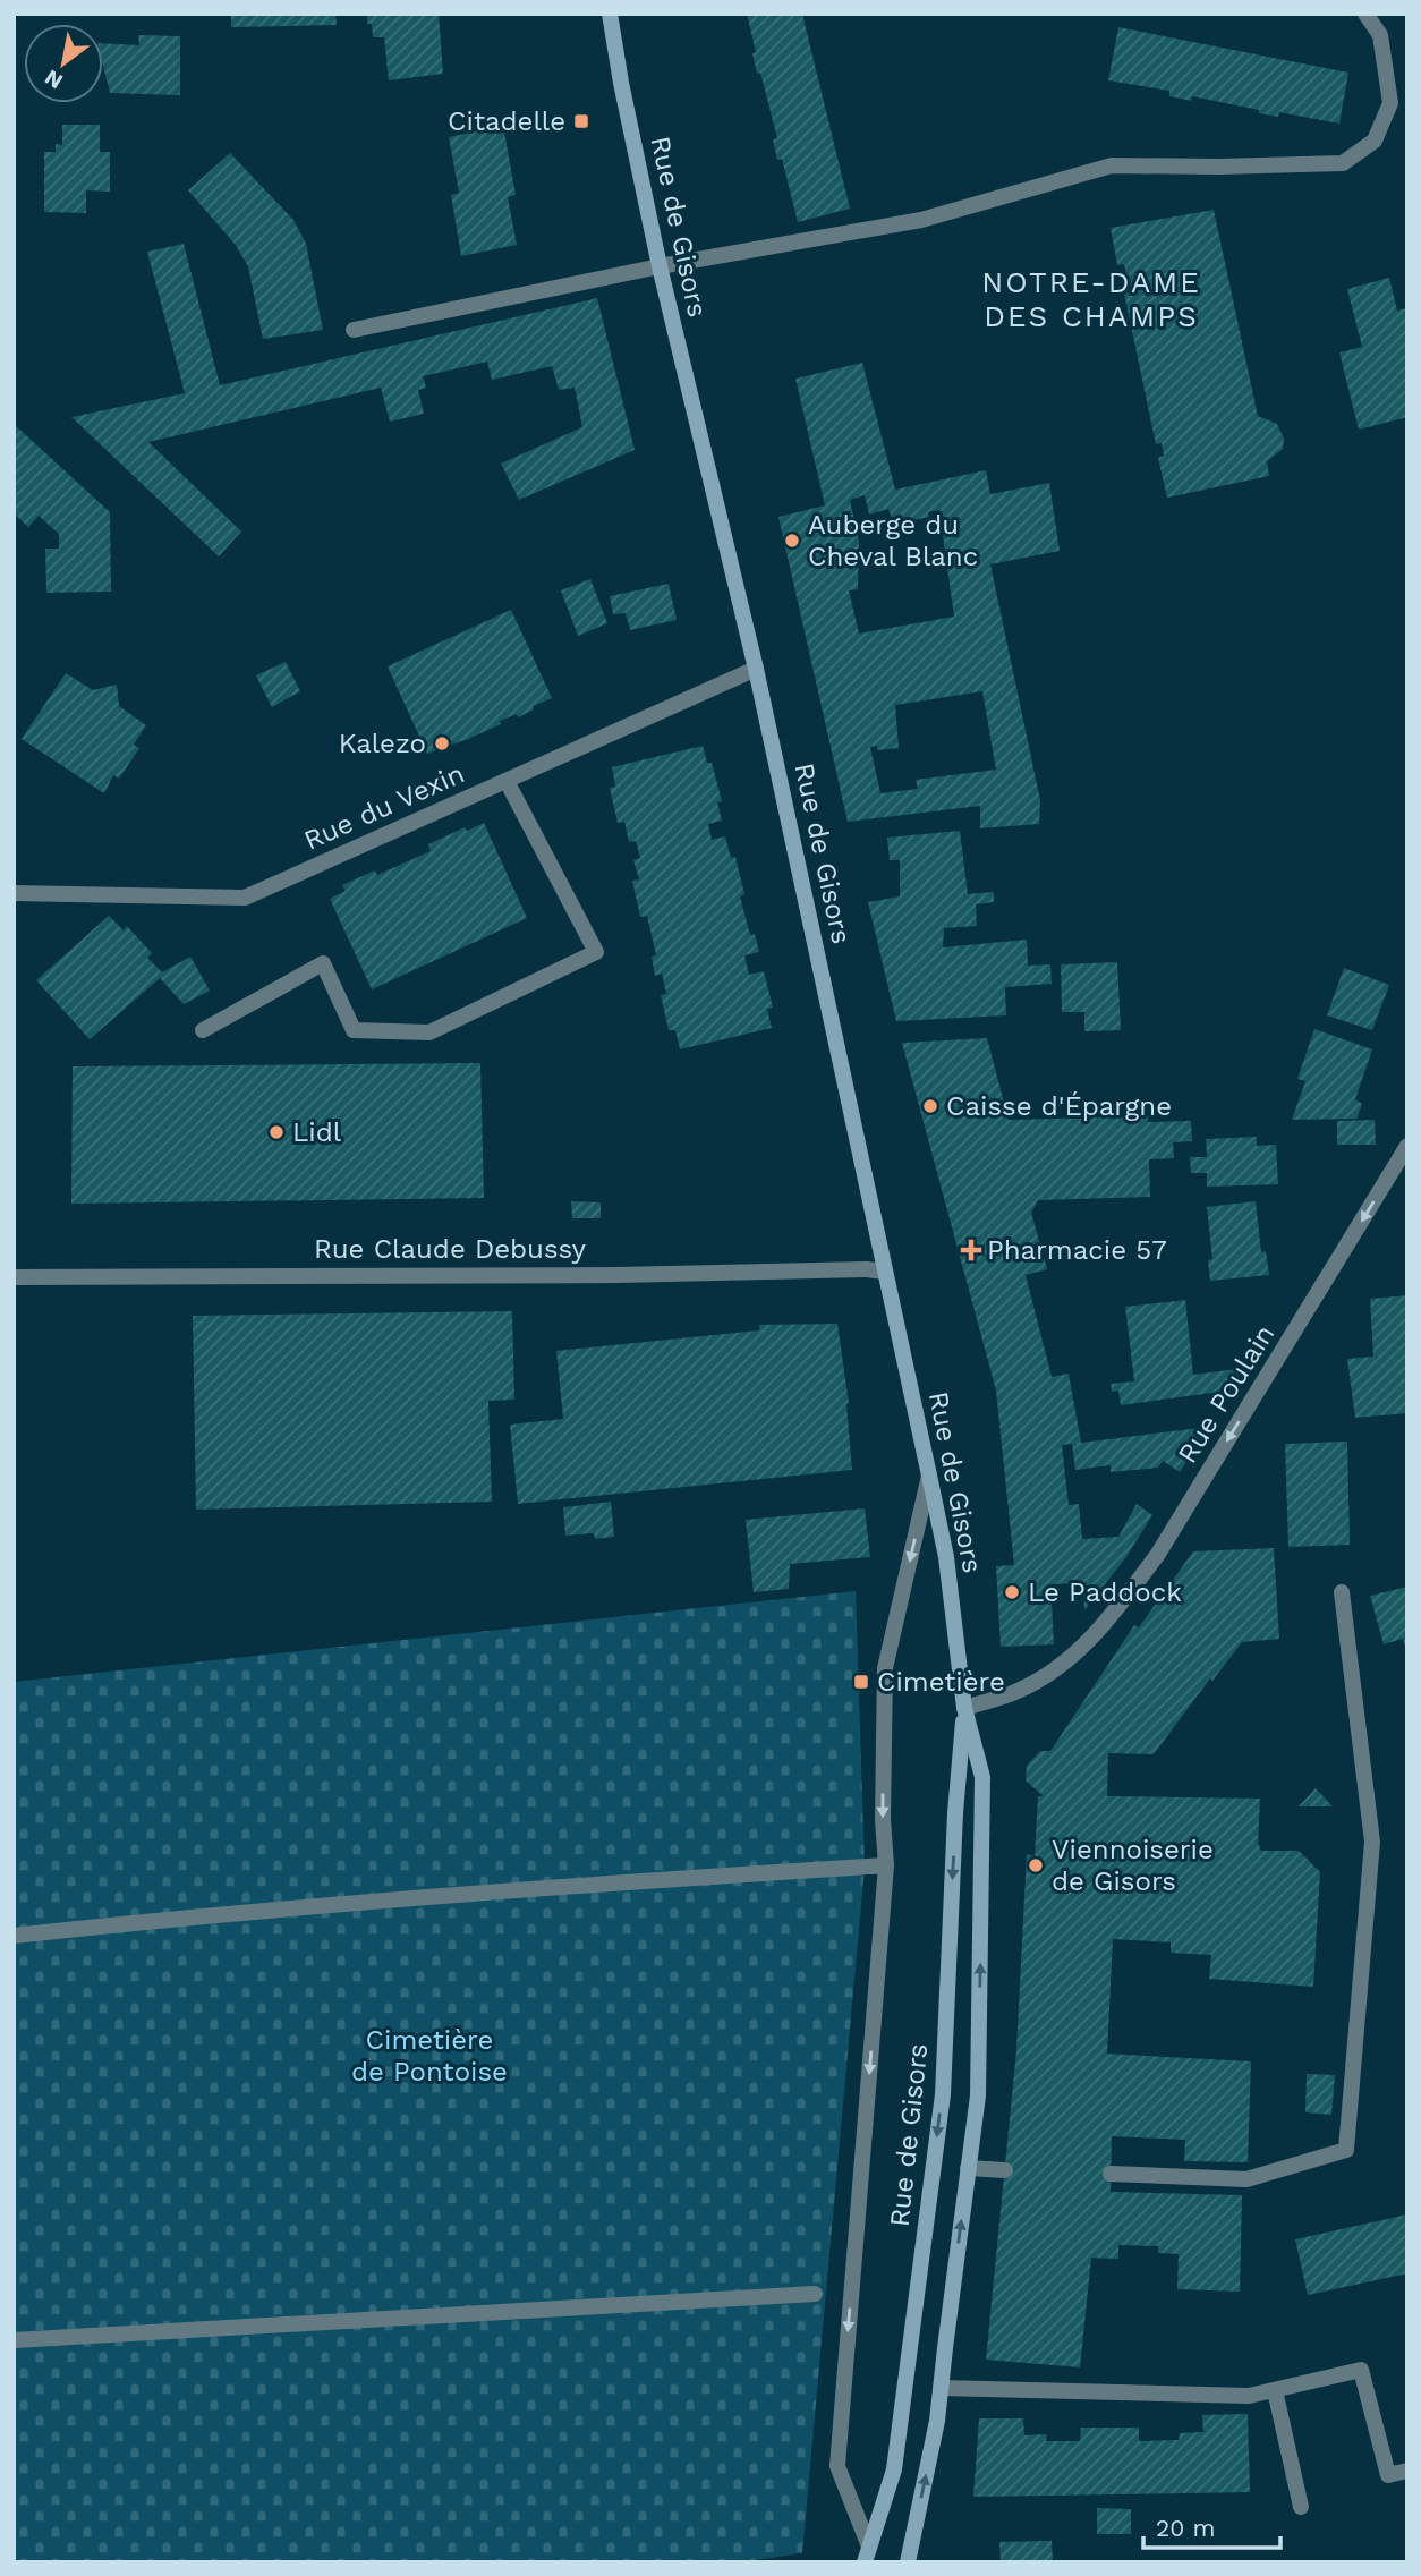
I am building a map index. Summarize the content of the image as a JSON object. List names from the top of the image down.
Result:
{
  "streets": {
    "main road": ["Rue de Gisors"],
    "street": ["Rue du Vexin", "Rue Claude Debussy", "Rue Poulain"]
  },
  "crossings": [
    ["Rue de Gisors", "Rue du Vexin"],
    ["Rue de Gisors", "Rue Claude Debussy"],
    ["Rue de Gisors", "Rue Poulain"]
  ],
  "one_way": ["Rue Poulain"],
  "districts": ["NOTRE-DAME DES CHAMPS"],
  "parks": ["Cimetière de Pontoise"],
  "places": {
    "transit": ["Citadelle", "Cimetière"],
    "other": [
      "Auberge du Cheval Blanc",
      "Kalezo",
      "Caisse d'Épargne",
      "Lidl",
      "Le Paddock",
      "Viennoiserie de Gisors"
    ],
    "health": ["Pharmacie 57"]
  },
  "scale_bar": "20 m",
  "north": "bottom left"
}
